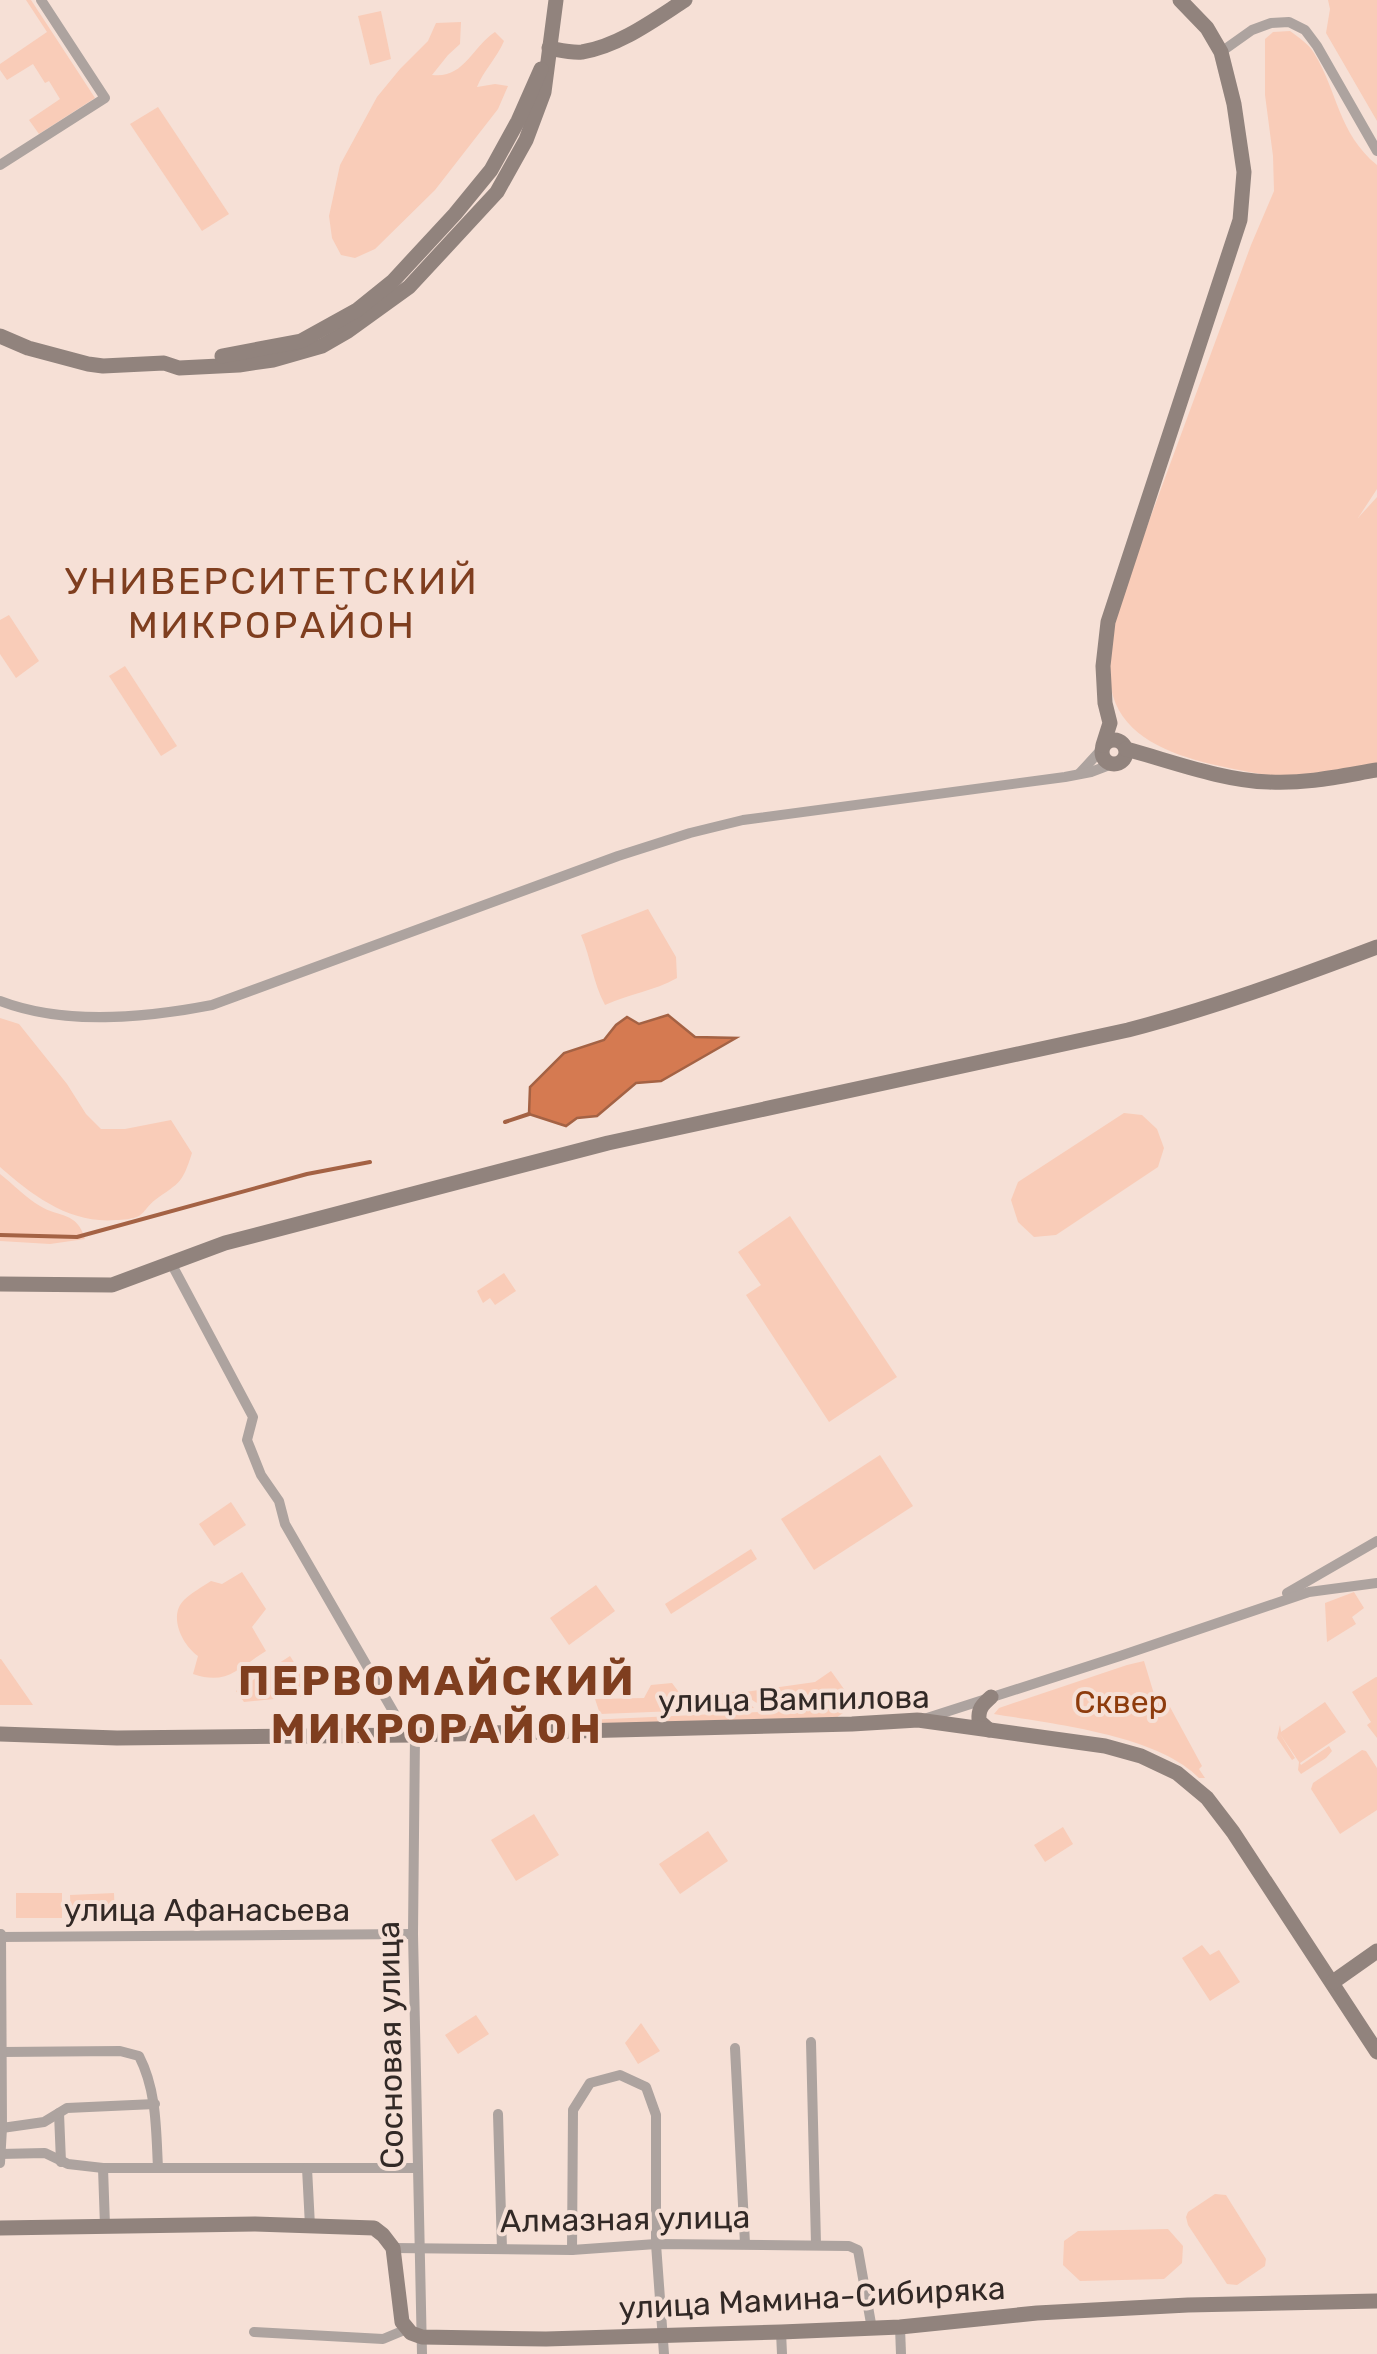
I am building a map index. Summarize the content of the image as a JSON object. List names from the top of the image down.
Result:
{
  "streets": {
    "street": [
      "улица Вампилова",
      "улица Афанасьева",
      "Сосновая улица",
      "Алмазная улица",
      "улица Мамина-Сибиряка"
    ]
  },
  "crossings": [
    ["улица Вампилова", "Сосновая улица"],
    ["улица Афанасьева", "Сосновая улица"],
    ["Сосновая улица", "Алмазная улица"],
    ["Сосновая улица", "улица Мамина-Сибиряка"],
    ["Алмазная улица", "улица Мамина-Сибиряка"]
  ],
  "districts": ["УНИВЕРСИТЕТСКИЙ МИКРОРАЙОН", "ПЕРВОМАЙСКИЙ МИКРОРАЙОН"],
  "parks": ["Сквер"]
}
